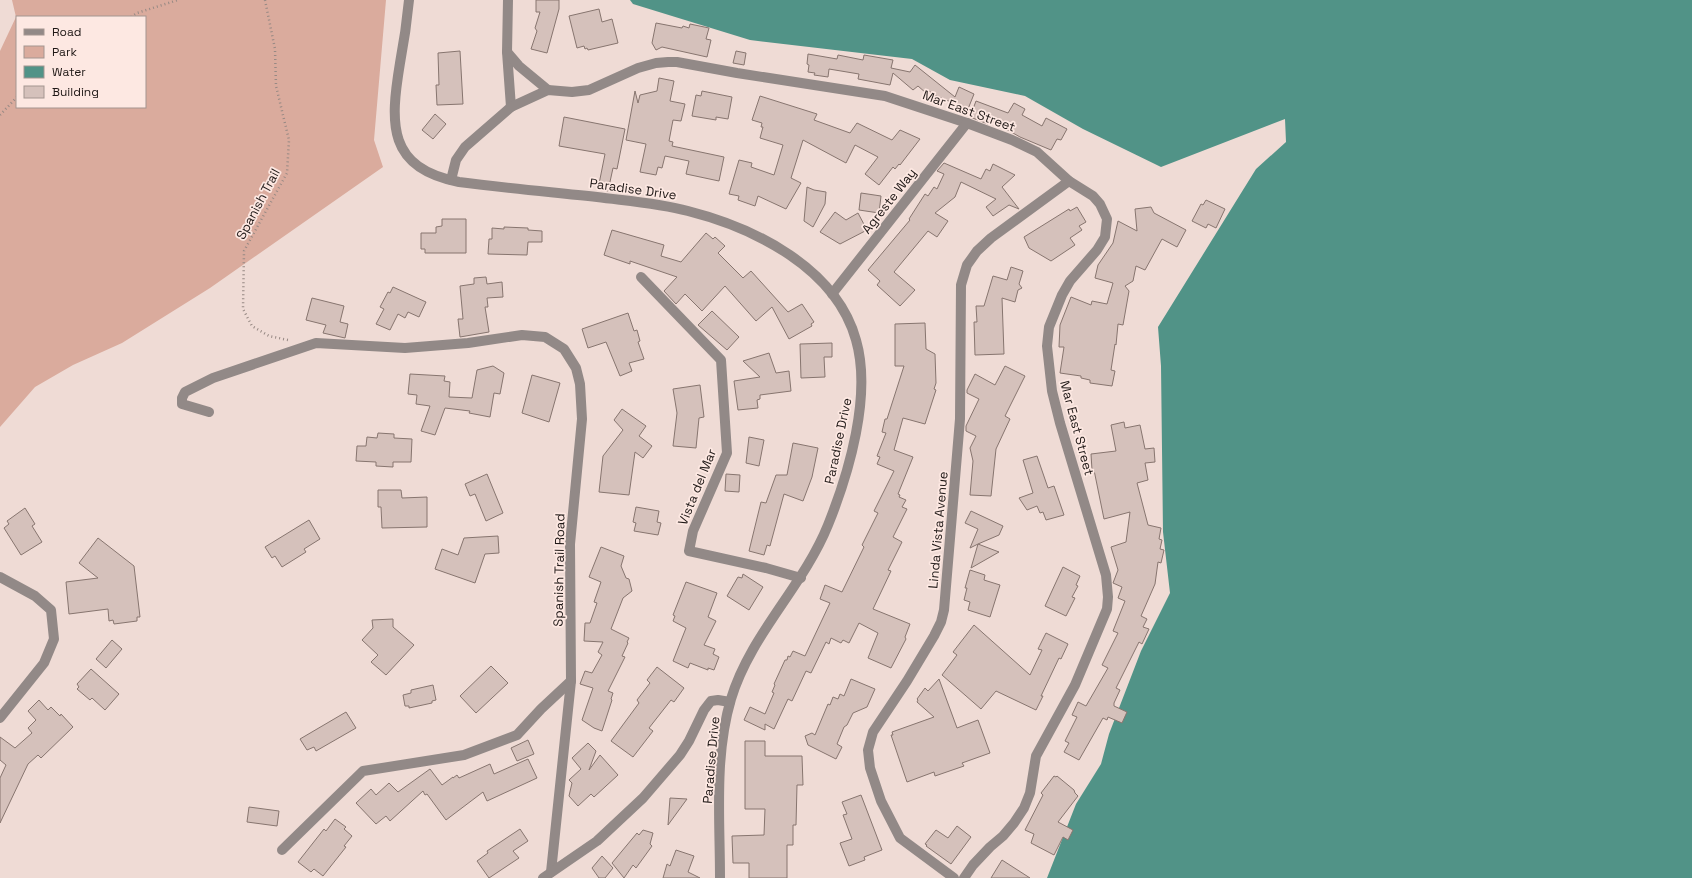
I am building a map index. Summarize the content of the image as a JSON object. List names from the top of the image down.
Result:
{
  "streets": {
    "street": [
      "Mar East Street",
      "Paradise Drive",
      "Agreste Way",
      "Vista del Mar",
      "Linda Vista Avenue",
      "Spanish Trail Road"
    ],
    "path": ["Spanish Trail"]
  },
  "crossings": [
    ["Mar East Street", "Agreste Way"],
    ["Mar East Street", "Linda Vista Avenue"],
    ["Paradise Drive", "Agreste Way"],
    ["Paradise Drive", "Vista del Mar"]
  ],
  "legend": [
    "Road",
    "Park",
    "Water",
    "Building"
  ]
}
